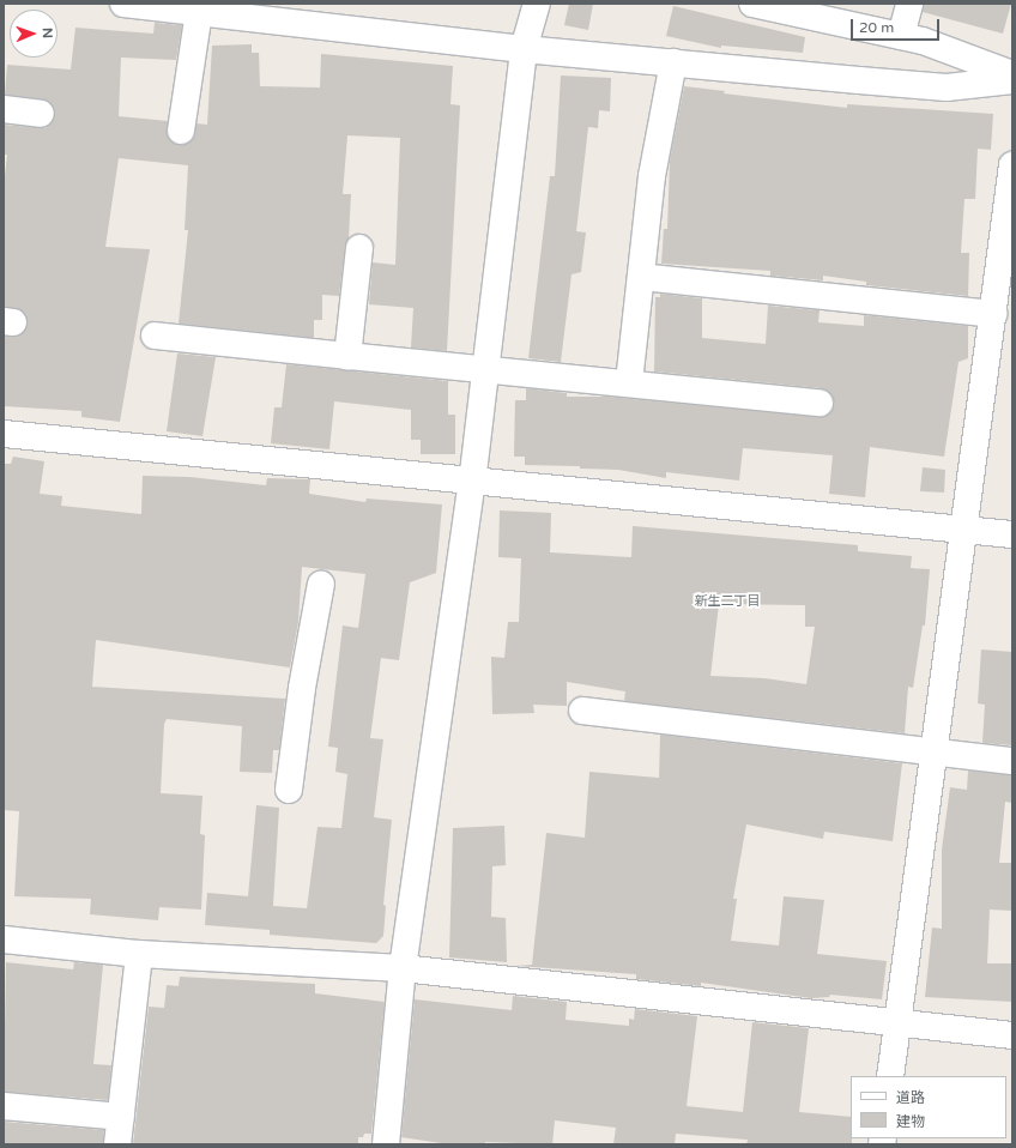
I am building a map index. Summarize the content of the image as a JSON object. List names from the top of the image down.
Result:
{
  "districts": ["新生二丁目"],
  "legend": ["道路", "建物"],
  "scale_bar": "20 m",
  "north": "right"
}
